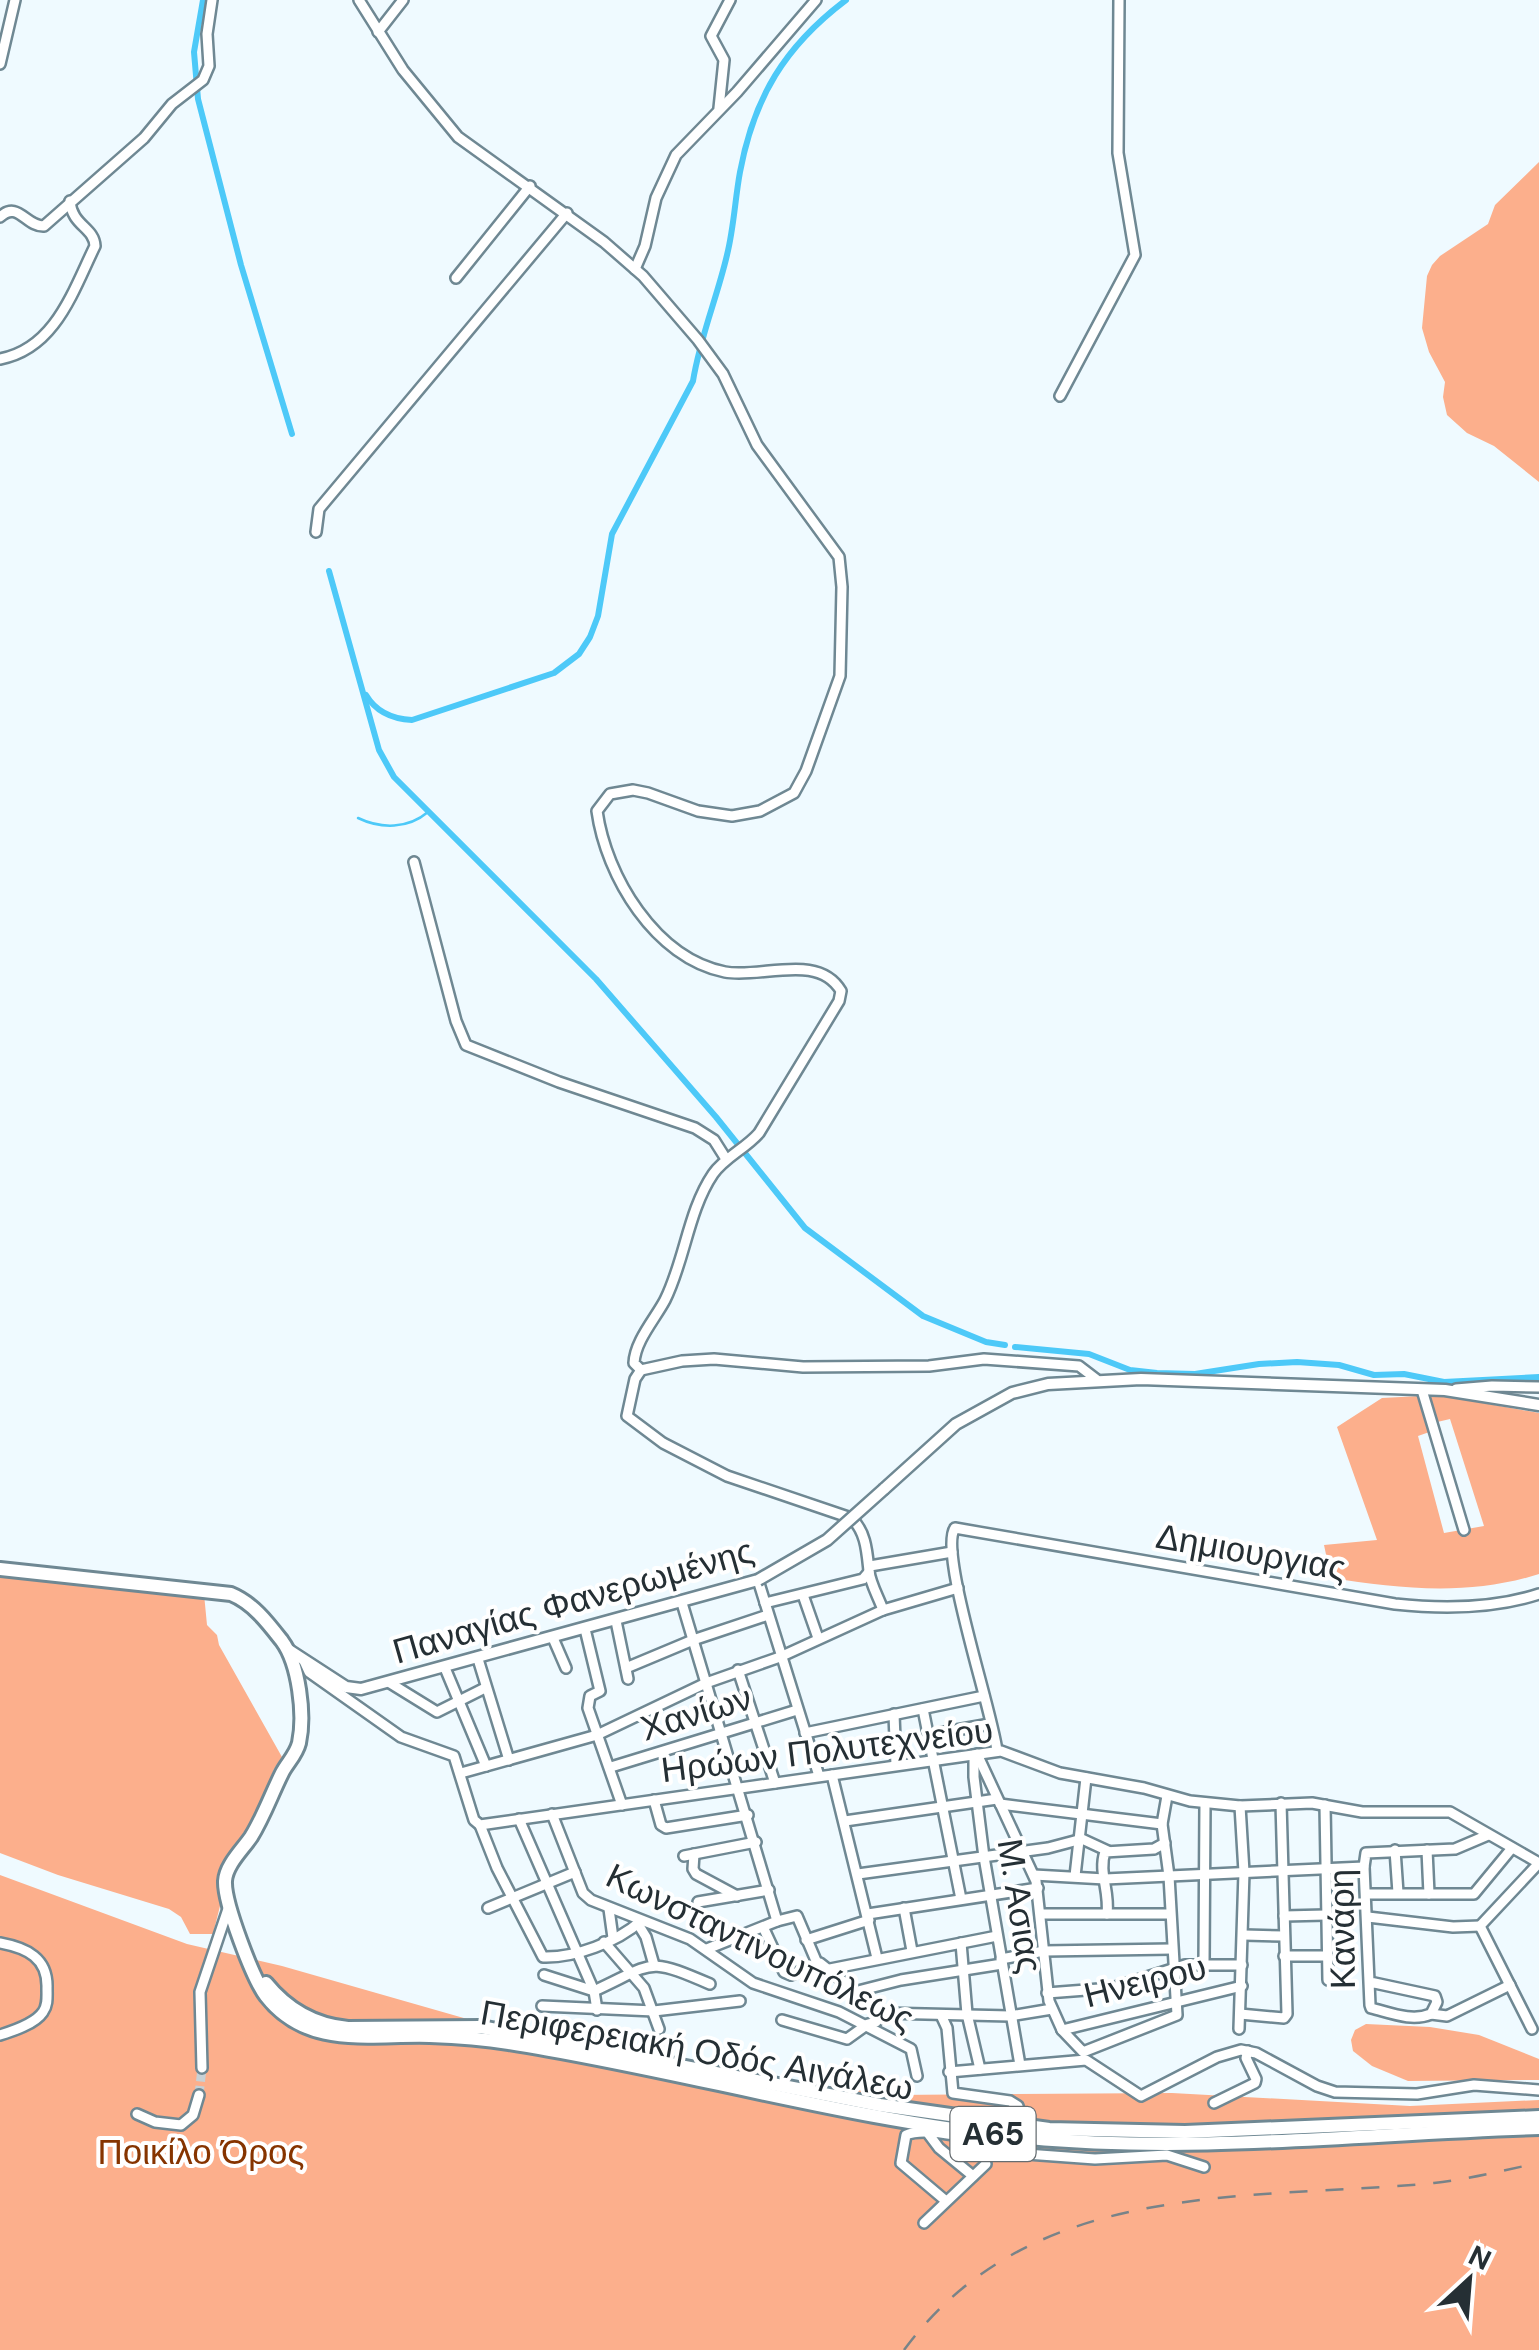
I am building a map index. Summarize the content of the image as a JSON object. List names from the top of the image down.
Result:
{
  "streets": {
    "highway": ["Περιφερειακή Οδός Αιγάλεω", "Α65"],
    "main road": ["Παναγίας Φανερωμένης"],
    "street": [
      "Δημιουργιας",
      "Χανίων",
      "Ηρώων Πολυτεχνείου",
      "Μ. Ασιας",
      "Κανάρη",
      "Κωνσταντινουπόλεως",
      "Ηνειρου"
    ]
  },
  "crossings": [
    ["Παναγίας Φανερωμένης", "Περιφερειακή Οδός Αιγάλεω"],
    ["Ηρώων Πολυτεχνείου", "Μ. Ασιας"],
    ["Ηρώων Πολυτεχνείου", "Κωνσταντινουπόλεως"],
    ["Μ. Ασιας", "Κωνσταντινουπόλεως"]
  ],
  "parks": ["Ποικίλο Όρος"],
  "north": "top right"
}
